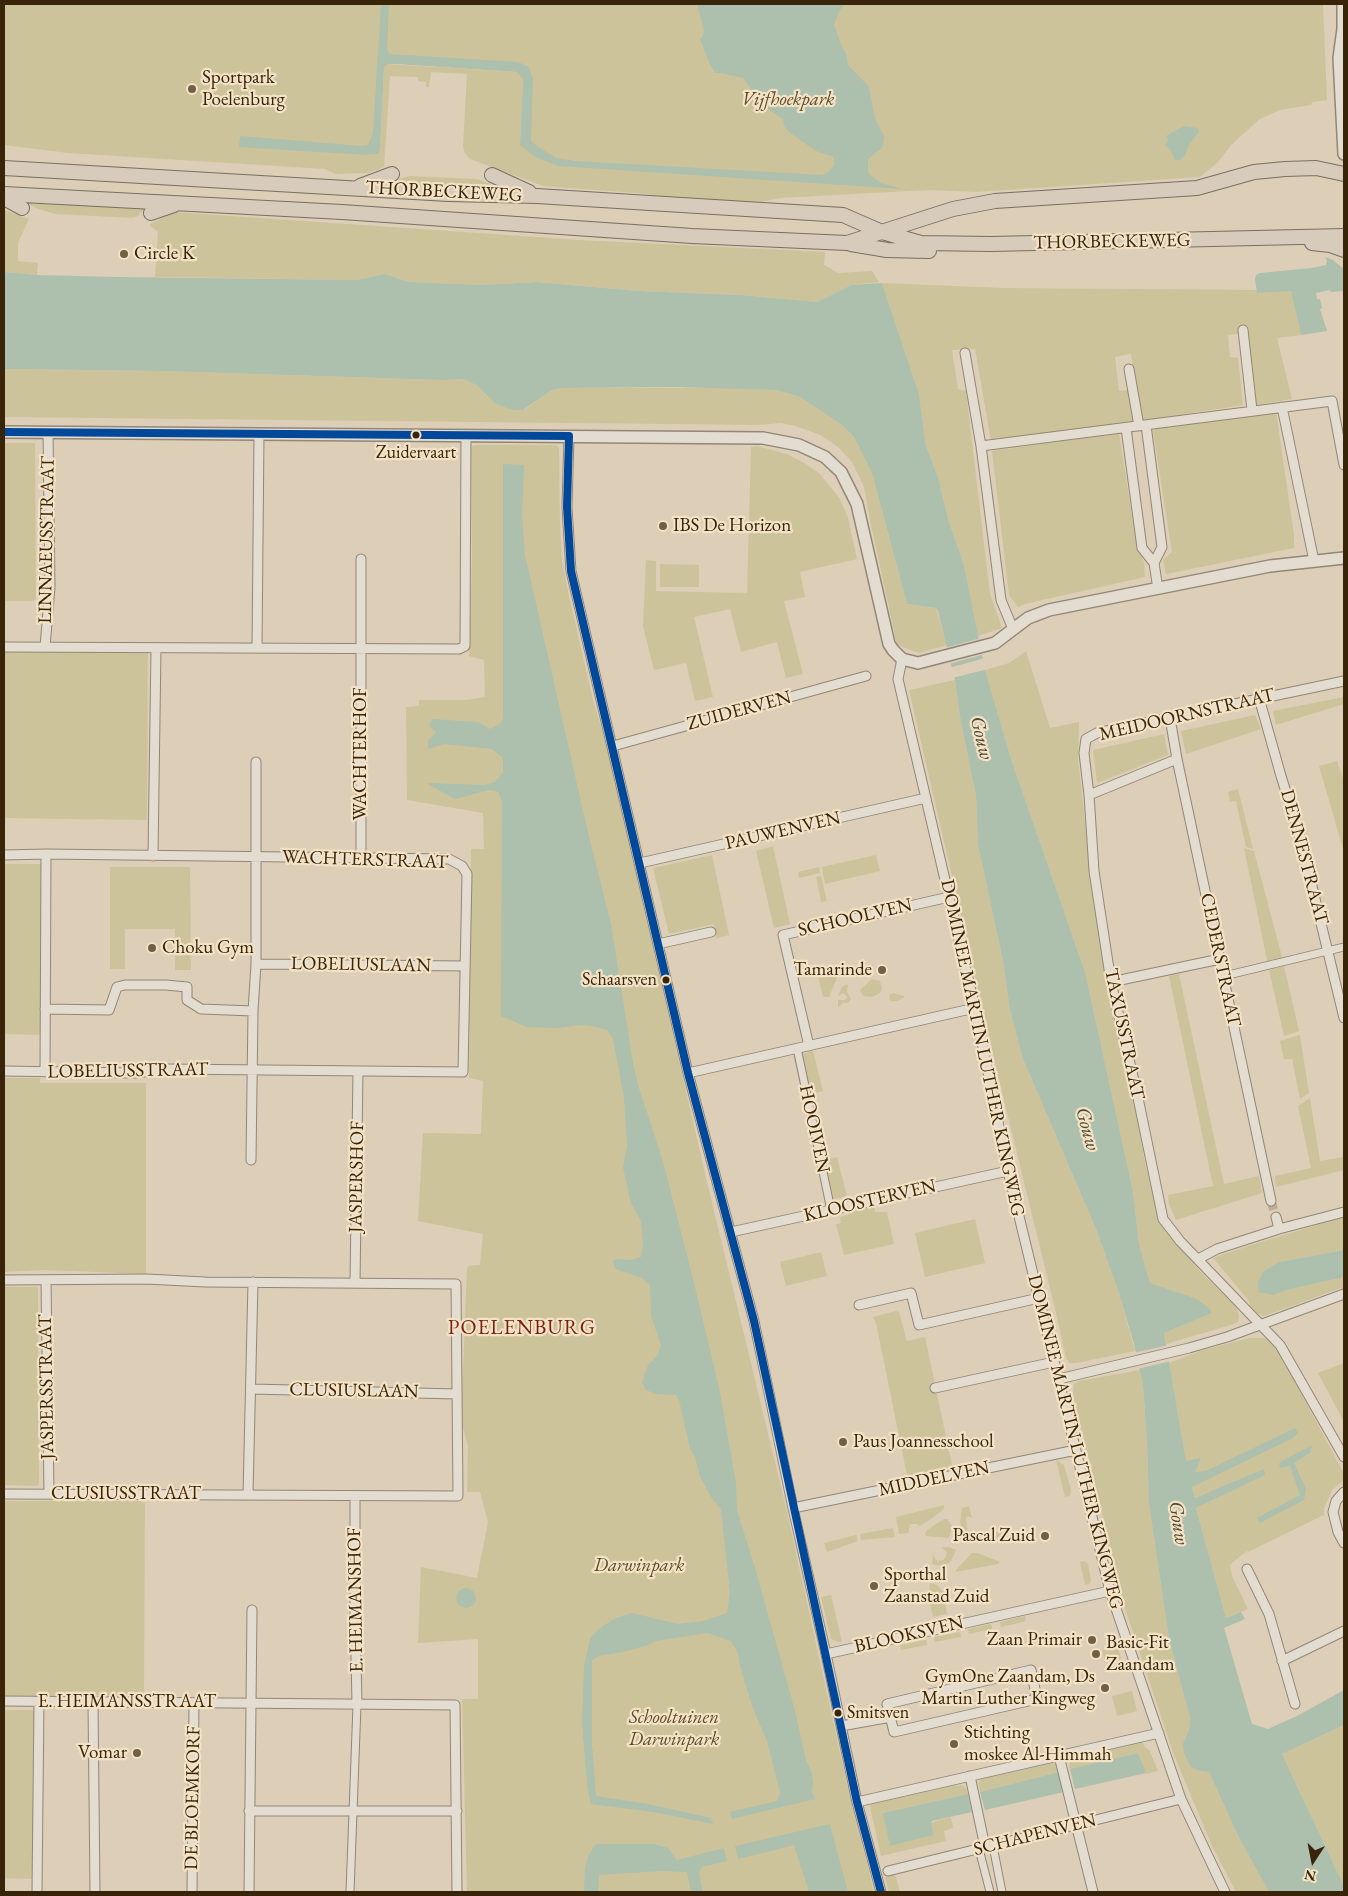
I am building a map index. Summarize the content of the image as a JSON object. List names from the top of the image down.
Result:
{
  "streets": {
    "main road": ["THORBECKEWEG"],
    "street": [
      "LINNAEUSSTRAAT",
      "ZUIDERVEN",
      "MEIDOORNSTRAAT",
      "WACHTERHOF",
      "PAUWENVEN",
      "DENNESTRAAT",
      "WACHTERSTRAAT",
      "SCHOOLVEN",
      "CEDERSTRAAT",
      "LOBELIUSLAAN",
      "TAXUSSTRAAT",
      "DOMINEE MARTIN LUTHER KINGWEG",
      "LOBELIUSSTRAAT",
      "HOOIVEN",
      "JASPERSHOF",
      "KLOOSTERVEN",
      "JASPERSSTRAAT",
      "CLUSIUSLAAN",
      "MIDDELVEN",
      "CLUSIUSSTRAAT",
      "E. HEIMANSHOF",
      "BLOOKSVEN",
      "E. HEIMANSSTRAAT",
      "DE BLOEMKORF",
      "SCHAPENVEN"
    ]
  },
  "crossings": [
    ["LINNAEUSSTRAAT", "WACHTERHOF"],
    ["MEIDOORNSTRAAT", "DENNESTRAAT"],
    ["MEIDOORNSTRAAT", "CEDERSTRAAT"],
    ["MEIDOORNSTRAAT", "TAXUSSTRAAT"],
    ["WACHTERHOF", "WACHTERSTRAAT"],
    ["PAUWENVEN", "DOMINEE MARTIN LUTHER KINGWEG"],
    ["WACHTERSTRAAT", "LOBELIUSLAAN"],
    ["WACHTERSTRAAT", "LOBELIUSSTRAAT"],
    ["SCHOOLVEN", "DOMINEE MARTIN LUTHER KINGWEG"],
    ["LOBELIUSLAAN", "LOBELIUSSTRAAT"],
    ["DOMINEE MARTIN LUTHER KINGWEG", "KLOOSTERVEN"],
    ["DOMINEE MARTIN LUTHER KINGWEG", "MIDDELVEN"],
    ["DOMINEE MARTIN LUTHER KINGWEG", "BLOOKSVEN"],
    ["DOMINEE MARTIN LUTHER KINGWEG", "SCHAPENVEN"],
    ["LOBELIUSSTRAAT", "JASPERSHOF"],
    ["HOOIVEN", "KLOOSTERVEN"],
    ["JASPERSSTRAAT", "CLUSIUSSTRAAT"],
    ["CLUSIUSLAAN", "CLUSIUSSTRAAT"],
    ["CLUSIUSSTRAAT", "E. HEIMANSHOF"],
    ["E. HEIMANSHOF", "E. HEIMANSSTRAAT"],
    ["E. HEIMANSSTRAAT", "DE BLOEMKORF"]
  ],
  "districts": ["POELENBURG"],
  "water": ["Gouw"],
  "parks": ["Vijfhoekpark", "Darwinpark", "Schooltuinen Darwinpark"],
  "places": [
    "Sportpark Poelenburg",
    "Circle K",
    "Zuidervaart",
    "IBS De Horizon",
    "Choku Gym",
    "Tamarinde",
    "Schaarsven",
    "Paus Joannesschool",
    "Pascal Zuid",
    "Sporthal Zaanstad Zuid",
    "Zaan Primair",
    "Basic-Fit Zaandam",
    "GymOne Zaandam, Ds Martin Luther Kingweg",
    "Smitsven",
    "Stichting moskee Al-Himmah",
    "Vomar"
  ],
  "north": "bottom"
}
